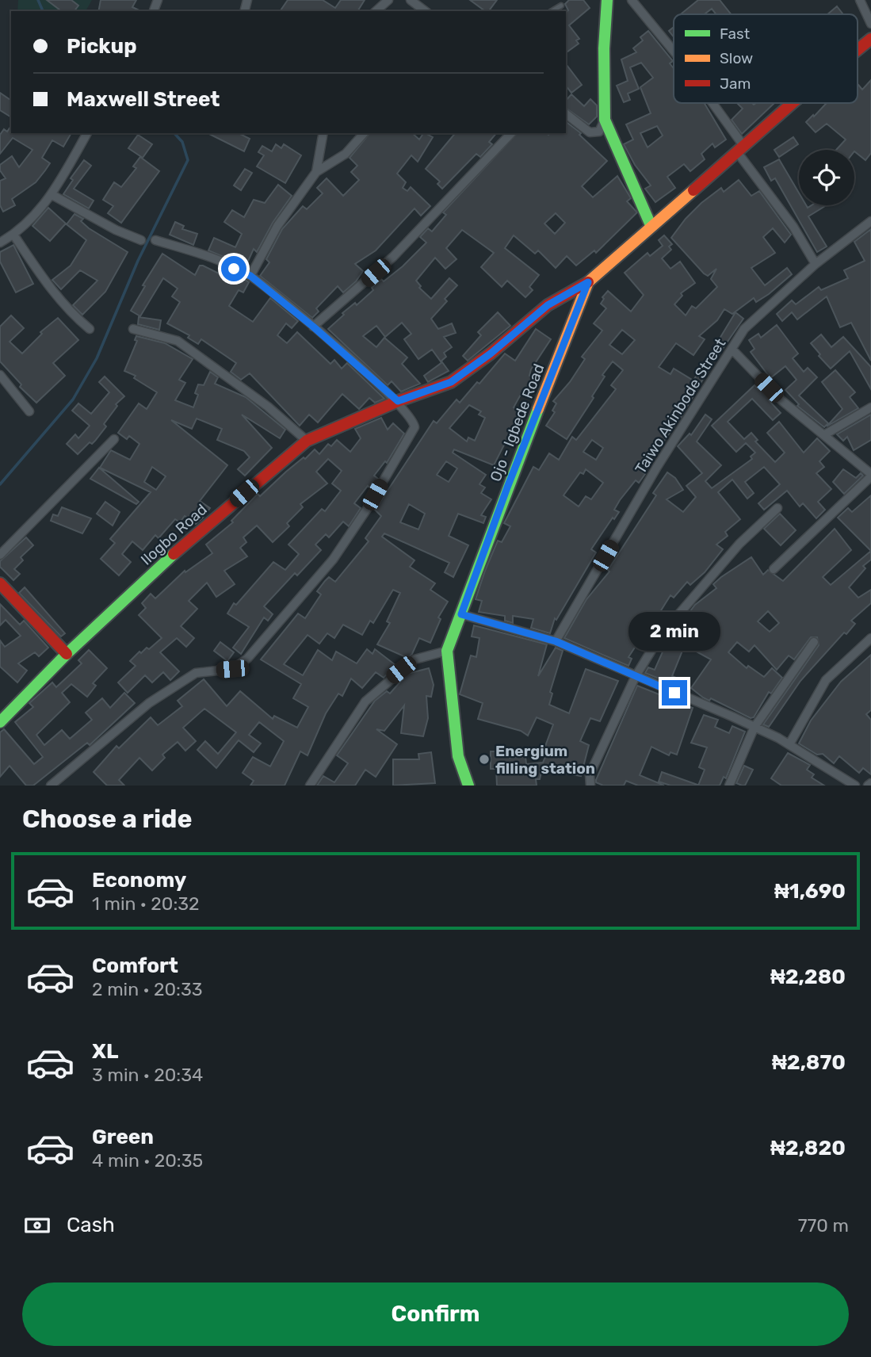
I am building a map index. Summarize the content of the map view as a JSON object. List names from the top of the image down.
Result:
{
  "streets": {
    "main road": ["Ojo - Igbede Road", "Ilogbo Road"],
    "street": ["Taiwo Akinbode Street"]
  },
  "crossings": [
    ["Ojo - Igbede Road", "Ilogbo Road"]
  ],
  "places": ["Energium filling station"],
  "legend": ["Fast", "Slow", "Jam"],
  "page": {
    "banner": ["Pickup", "Maxwell Street"],
    "bubble": "2 min",
    "heading": "Choose a ride",
    "list": [
      {
        "name": "Economy",
        "note": "1 min · 20:32",
        "value": "₦1,690"
      },
      {
        "name": "Comfort",
        "note": "2 min · 20:33",
        "value": "₦2,280"
      },
      {
        "name": "XL",
        "note": "3 min · 20:34",
        "value": "₦2,870"
      },
      {
        "name": "Green",
        "note": "4 min · 20:35",
        "value": "₦2,820"
      }
    ],
    "pay": ["Cash", "770 m"],
    "buttons": "Confirm"
  }
}
